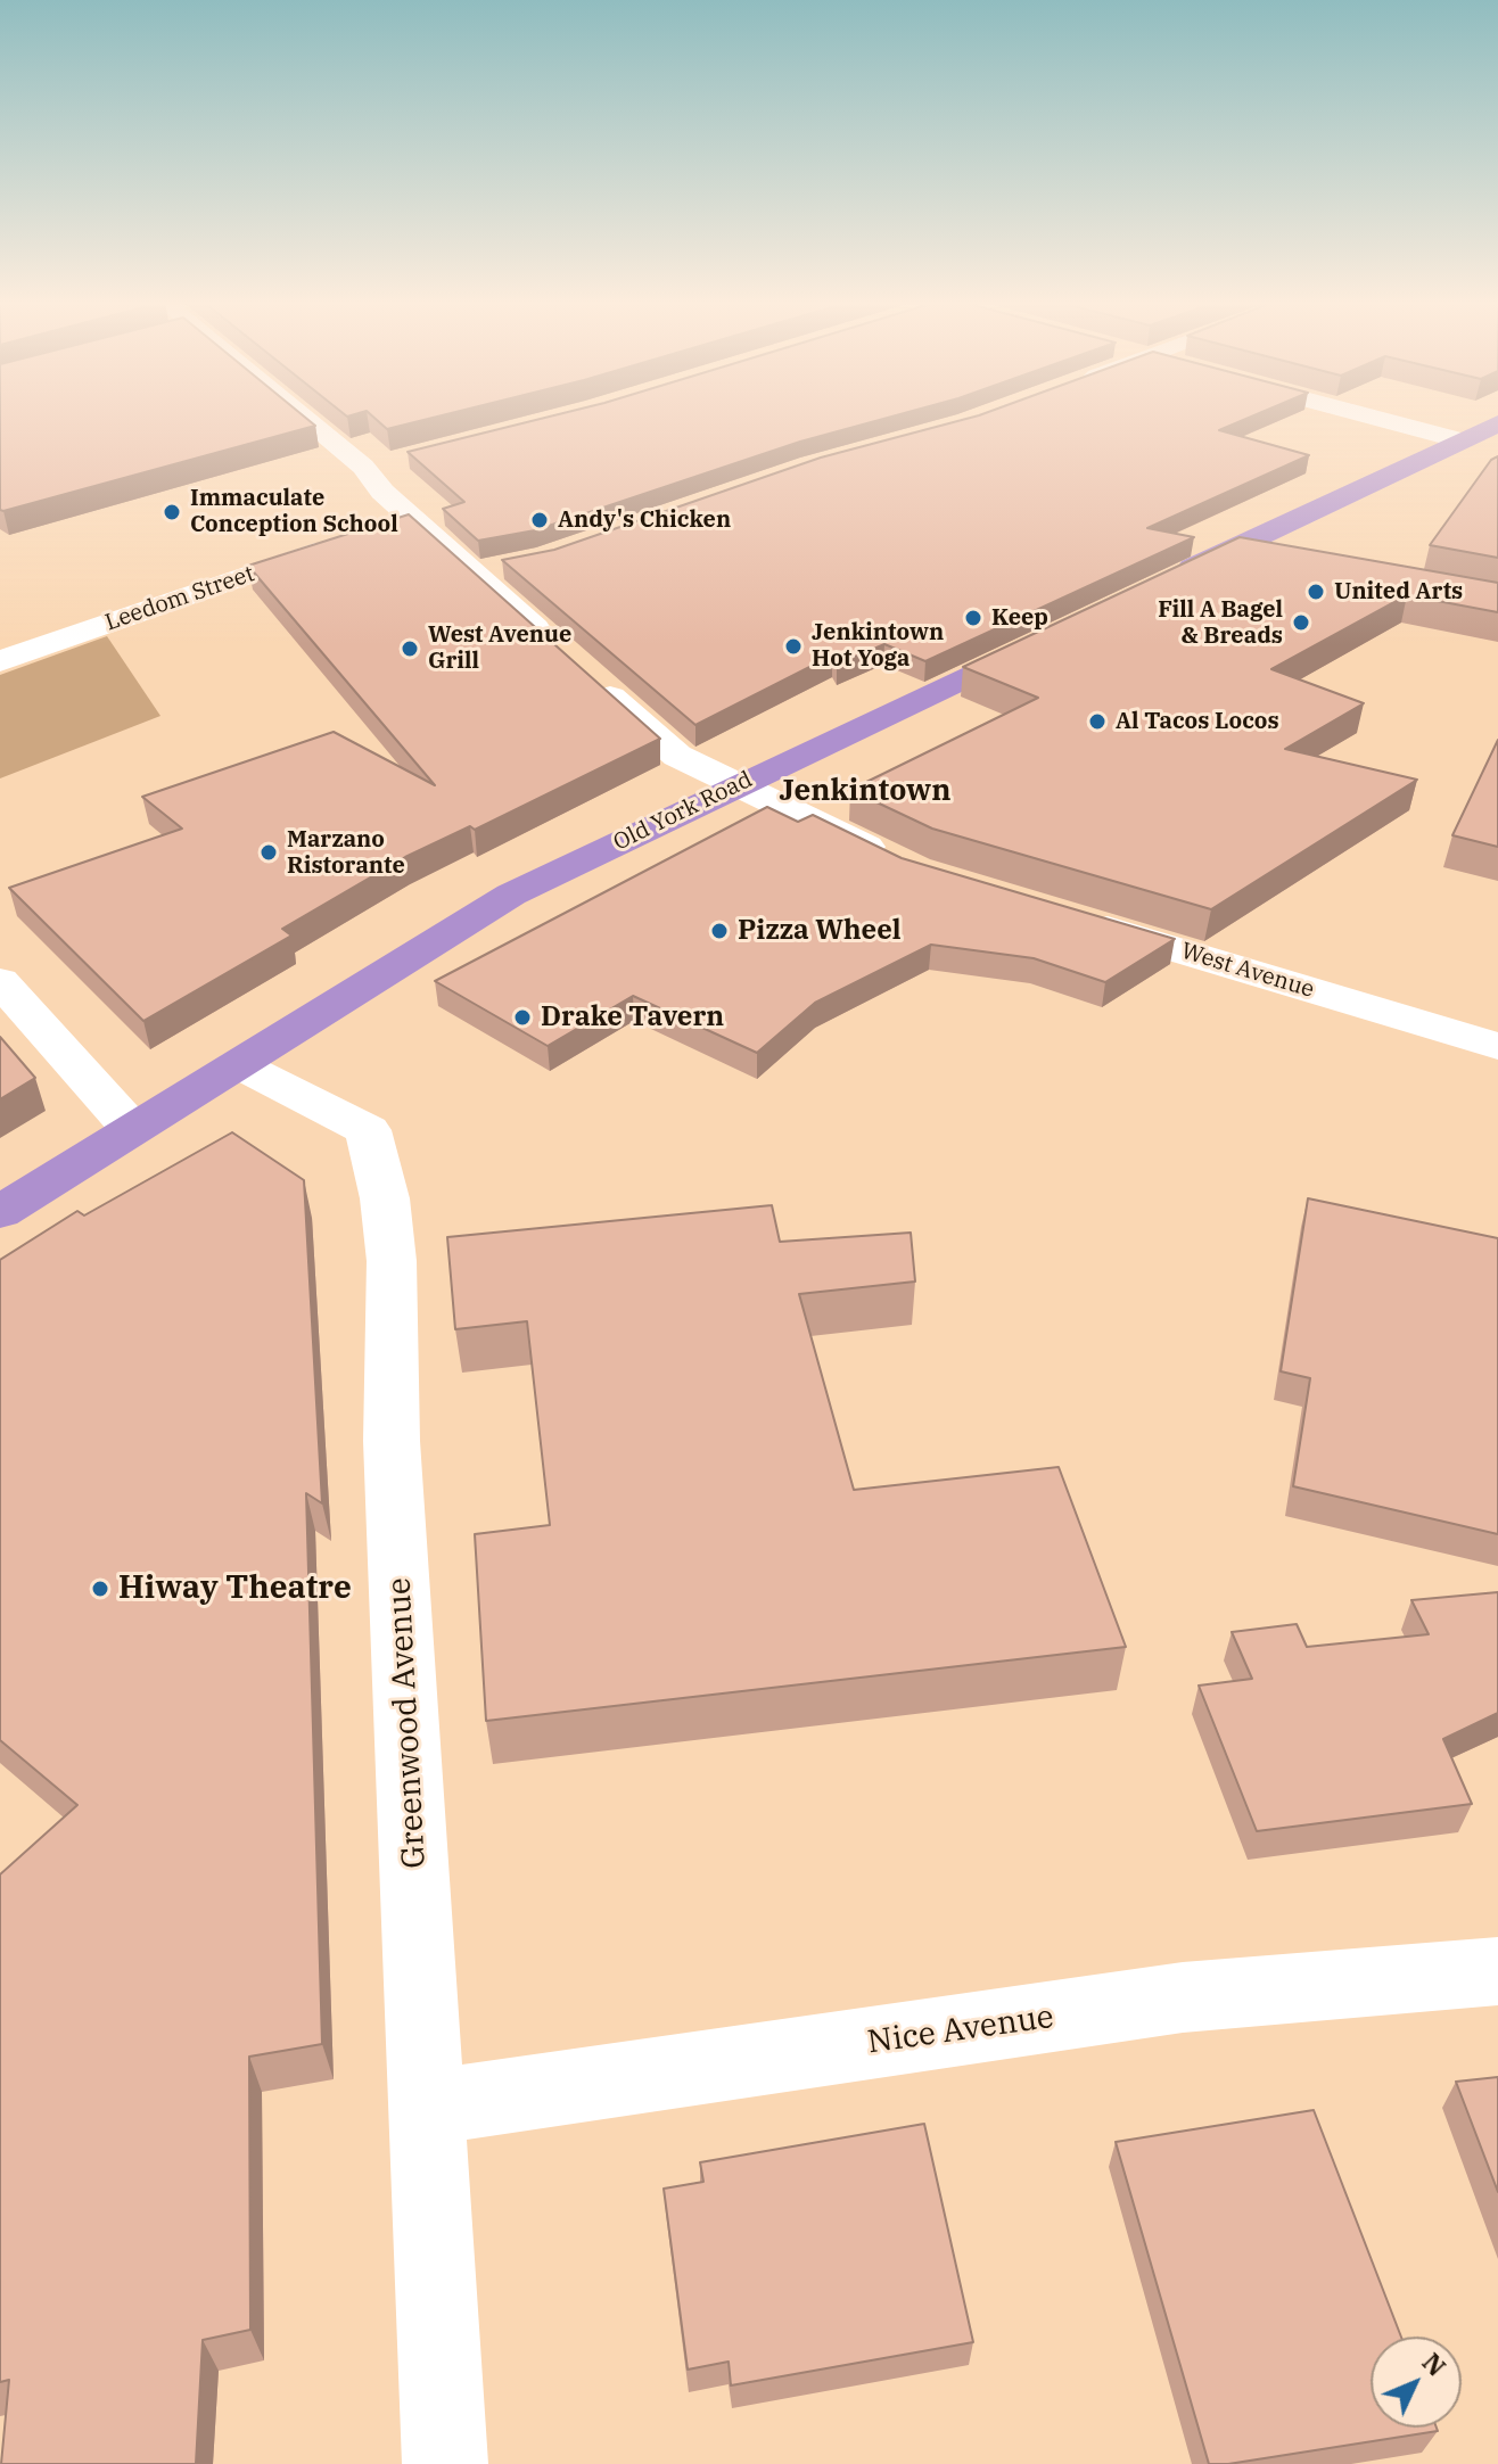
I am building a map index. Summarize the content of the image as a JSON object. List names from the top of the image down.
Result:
{
  "streets": {
    "highway": ["Old York Road"],
    "street": [
      "Leedom Street",
      "West Avenue",
      "Greenwood Avenue",
      "Nice Avenue"
    ]
  },
  "crossings": [
    ["Old York Road", "Greenwood Avenue"],
    ["Greenwood Avenue", "Nice Avenue"]
  ],
  "districts": ["Jenkintown"],
  "places": [
    "Immaculate Conception School",
    "Andy's Chicken",
    "United Arts",
    "Keep",
    "Fill A Bagel & Breads",
    "Jenkintown Hot Yoga",
    "West Avenue Grill",
    "Al Tacos Locos",
    "Marzano Ristorante",
    "Pizza Wheel",
    "Drake Tavern",
    "Hiway Theatre"
  ],
  "north": "top right"
}
